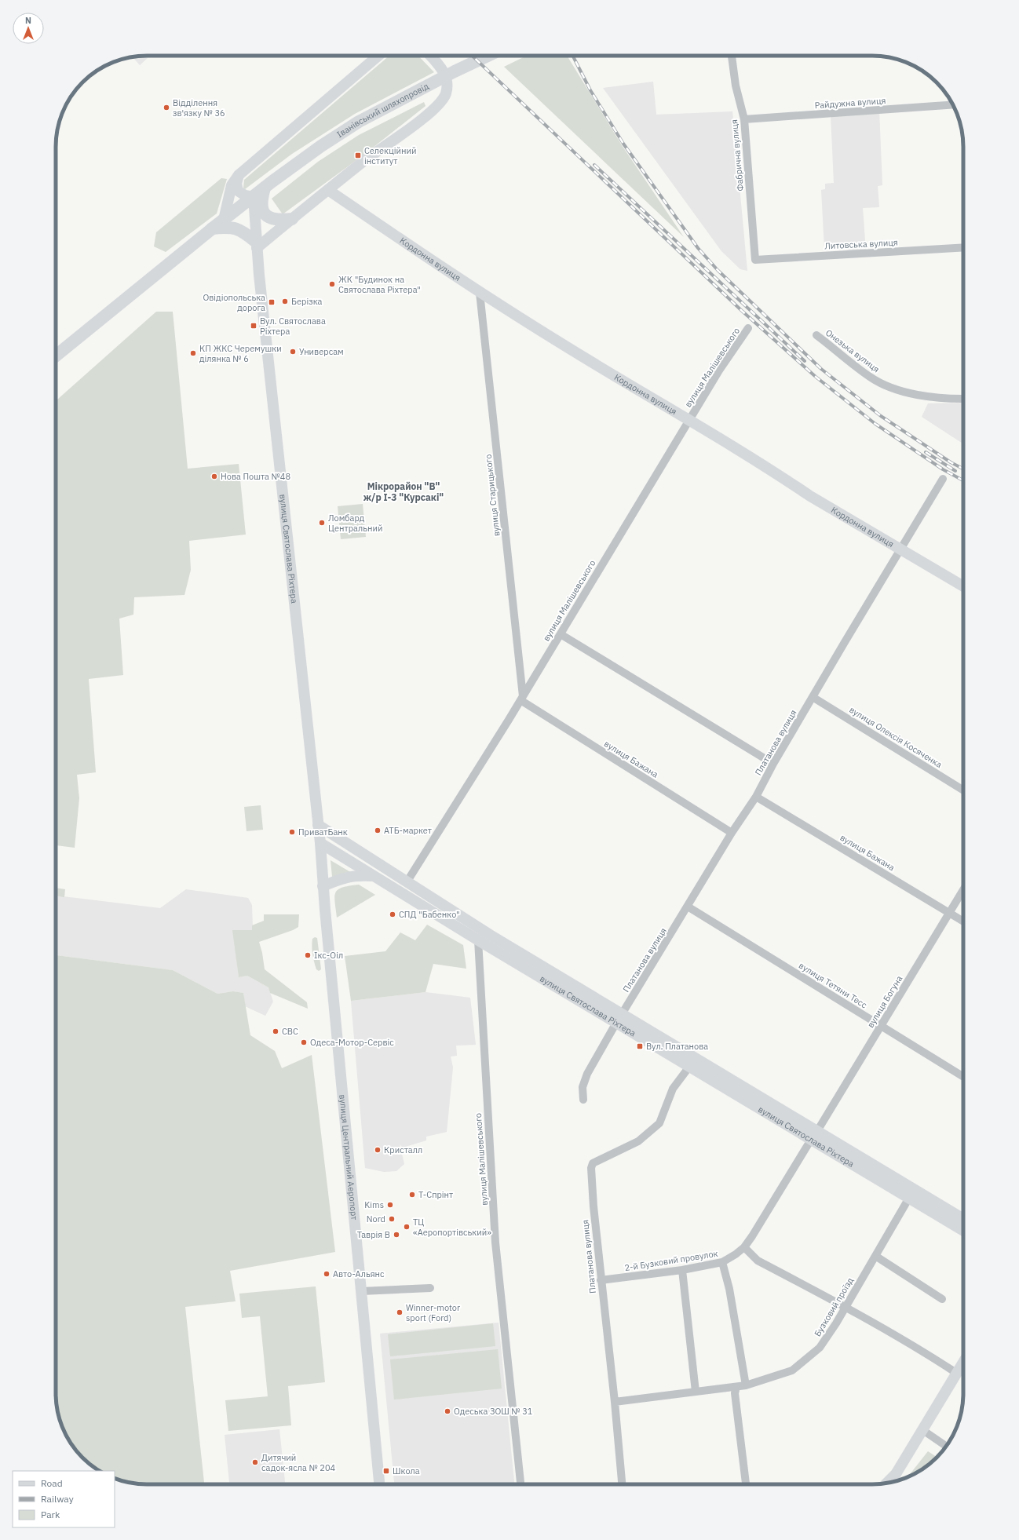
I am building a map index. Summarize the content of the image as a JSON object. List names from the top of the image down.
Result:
{
  "streets": {
    "main road": [
      "Іванівський шляхопровід",
      "Кордонна вулиця",
      "вулиця Святослава Ріхтера",
      "вулиця Центральний Аеропорт"
    ],
    "street": [
      "Райдужна вулиця",
      "Фабрична вулиця",
      "Литовська вулиця",
      "Онезька вулиця",
      "вулиця Малішевського",
      "вулиця Старицького",
      "вулиця Олексія Косяченка",
      "Платанова вулиця",
      "вулиця Бажана",
      "вулиця Тетяни Тесс",
      "вулиця Богуна",
      "2-й Бузковий провулок",
      "Бузковий проїзд"
    ]
  },
  "crossings": [
    ["Райдужна вулиця", "Фабрична вулиця"],
    ["Фабрична вулиця", "Литовська вулиця"],
    ["Кордонна вулиця", "вулиця Малішевського"],
    ["Кордонна вулиця", "вулиця Старицького"],
    ["Кордонна вулиця", "Платанова вулиця"],
    ["вулиця Малішевського", "вулиця Старицького"],
    ["вулиця Малішевського", "вулиця Святослава Ріхтера"],
    ["вулиця Малішевського", "вулиця Бажана"],
    ["вулиця Старицького", "вулиця Бажана"],
    ["вулиця Святослава Ріхтера", "Платанова вулиця"],
    ["вулиця Святослава Ріхтера", "вулиця Богуна"],
    ["вулиця Святослава Ріхтера", "вулиця Центральний Аеропорт"],
    ["вулиця Святослава Ріхтера", "2-й Бузковий провулок"],
    ["вулиця Святослава Ріхтера", "Бузковий проїзд"],
    ["вулиця Олексія Косяченка", "Платанова вулиця"],
    ["Платанова вулиця", "вулиця Бажана"],
    ["Платанова вулиця", "вулиця Тетяни Тесс"],
    ["Платанова вулиця", "2-й Бузковий провулок"],
    ["Платанова вулиця", "Бузковий проїзд"],
    ["вулиця Бажана", "вулиця Богуна"],
    ["вулиця Тетяни Тесс", "вулиця Богуна"],
    ["вулиця Богуна", "2-й Бузковий провулок"]
  ],
  "districts": ["Мікрорайон \"В\" ж/р I-3 \"Курсакі\""],
  "places": {
    "other": [
      "Відділення зв'язку № 36",
      "ЖК \"Будинок на Святослава Ріхтера\"",
      "Берізка",
      "Универсам",
      "КП ЖКС Черемушки ділянка № 6",
      "Нова Пошта №48",
      "Ломбард Центральний",
      "АТБ-маркет",
      "ПриватБанк",
      "СПД \"Бабенко\"",
      "Ікс-Оіл",
      "СВС",
      "Одеса-Мотор-Сервіс",
      "Кристалл",
      "Т-Спрінт",
      "Kims",
      "Nord",
      "ТЦ «Аеропортівський»",
      "Таврія В",
      "Авто-Альянс",
      "Winner-motor sport (Ford)",
      "Одеська ЗОШ № 31",
      "Дитячий садок-ясла № 204"
    ],
    "transit": [
      "Селекційний інститут",
      "Овідіопольська дорога",
      "Вул. Святослава Ріхтера",
      "Вул. Платанова",
      "Школа"
    ]
  },
  "legend": ["Road", "Railway", "Park"],
  "north": "top"
}
